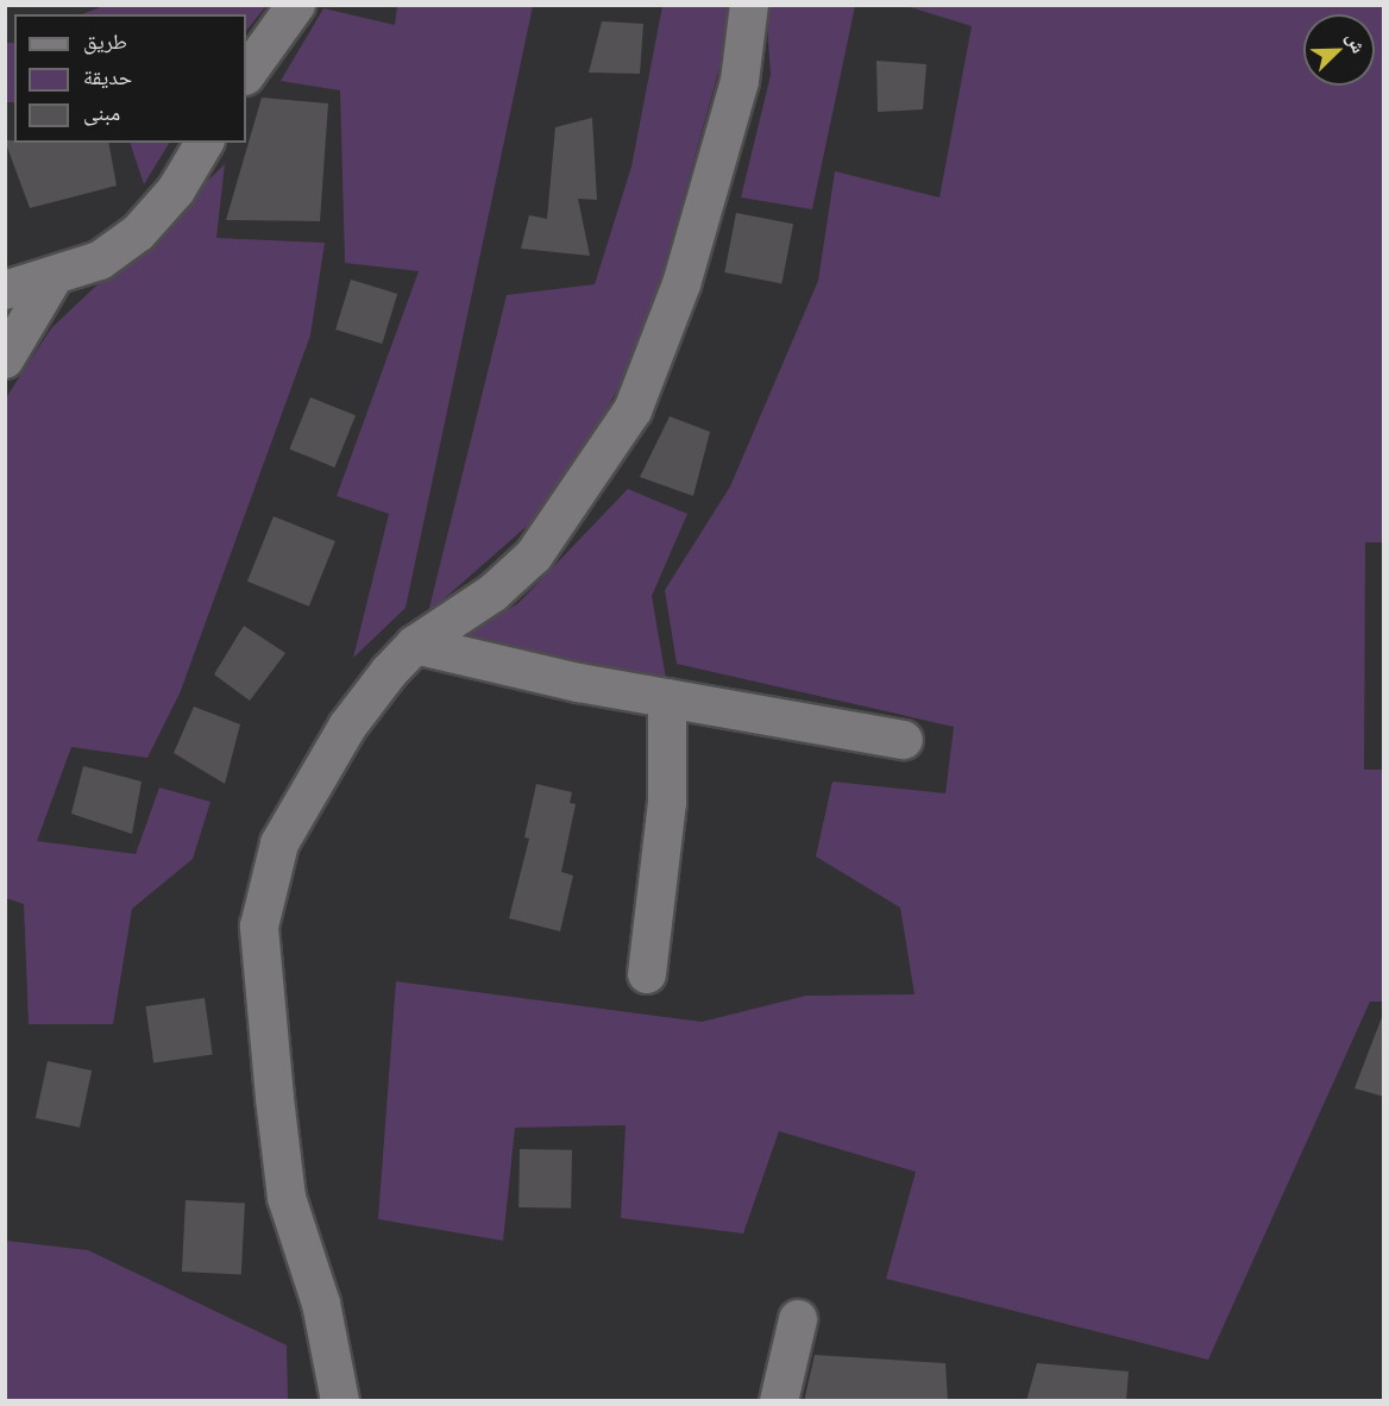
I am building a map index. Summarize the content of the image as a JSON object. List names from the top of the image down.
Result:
{
  "legend": ["طريق", "حديقة", "مبنى"],
  "north": "top right"
}
